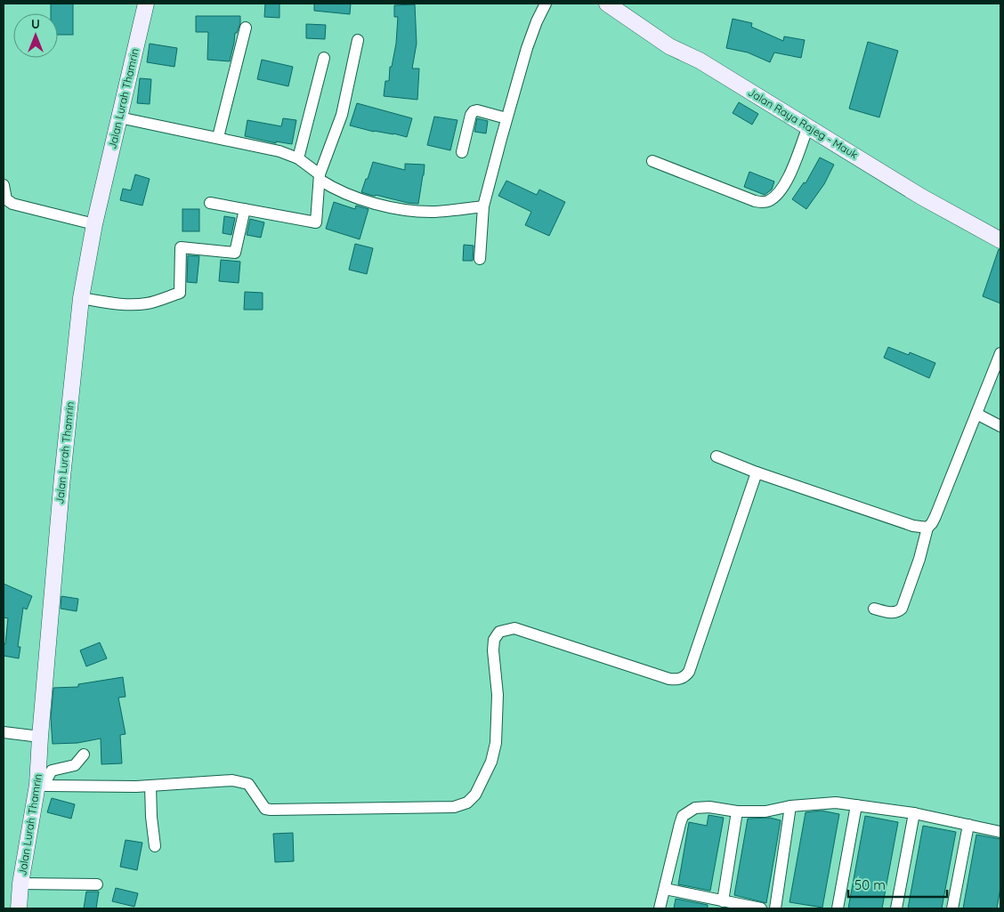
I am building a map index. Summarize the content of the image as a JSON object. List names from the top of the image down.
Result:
{
  "streets": {
    "street": ["Jalan Lurah Thamrin", "Jalan Raya Rajeg - Mauk"]
  },
  "scale_bar": "50 m",
  "north": "top"
}
